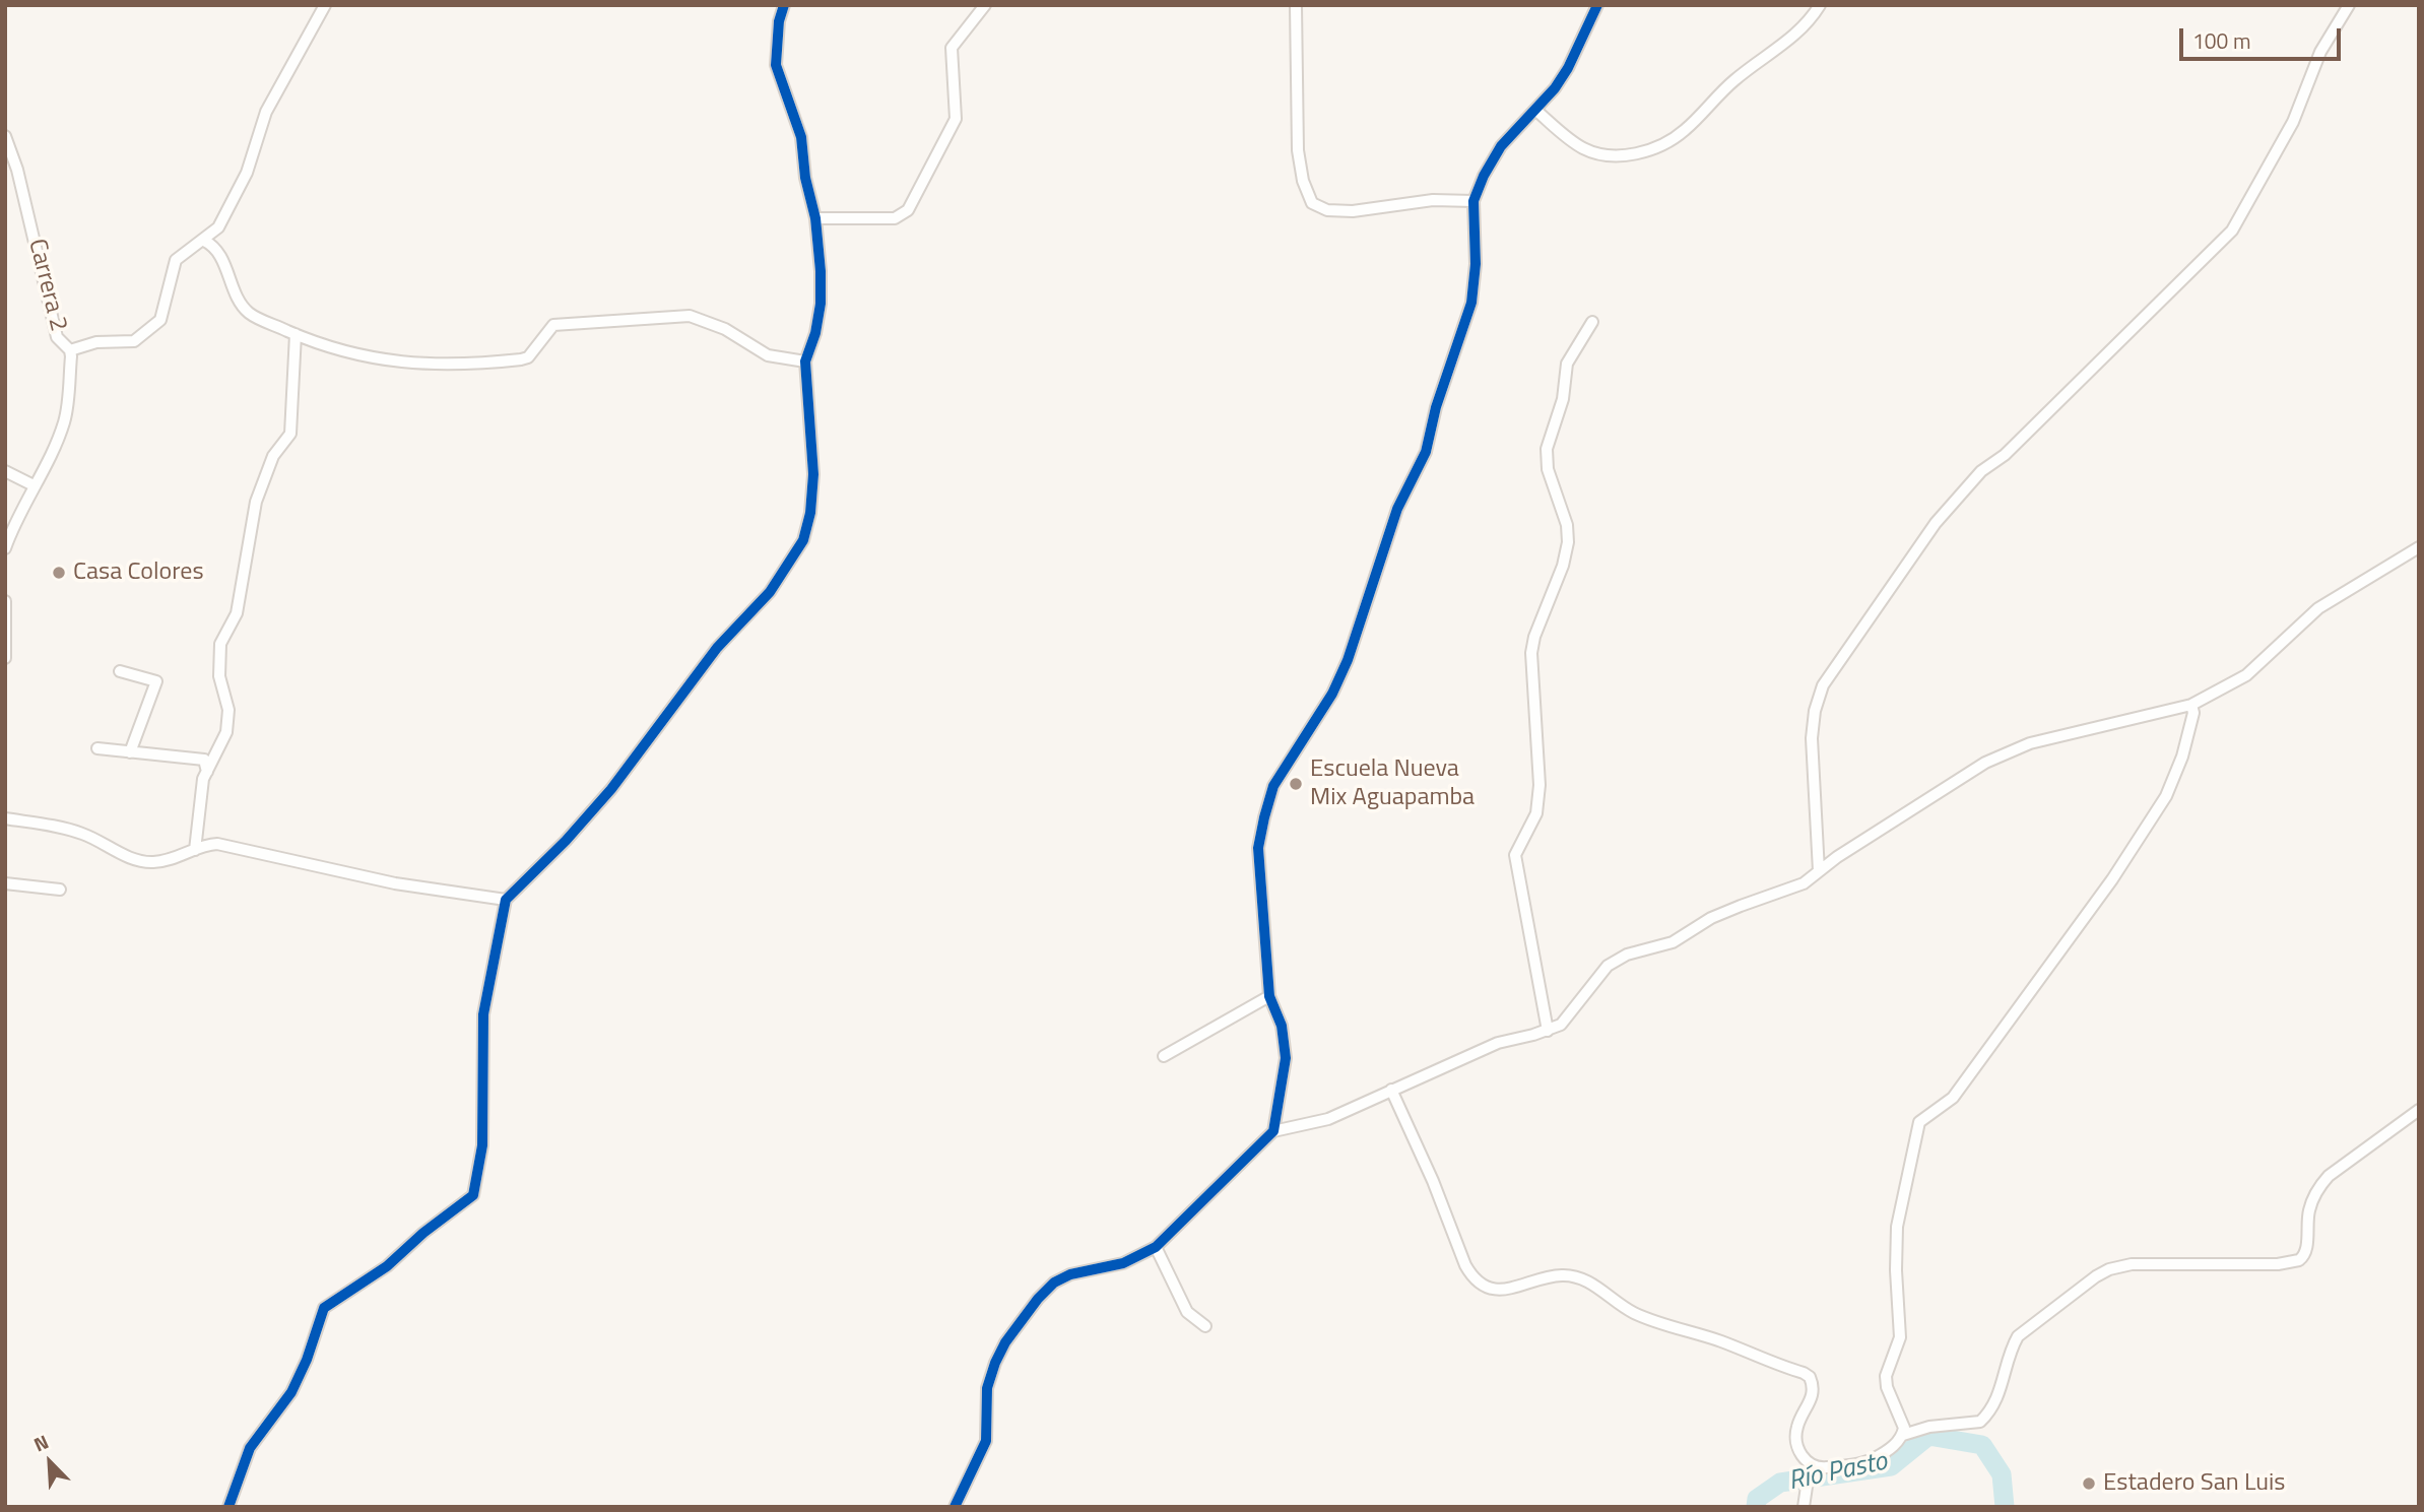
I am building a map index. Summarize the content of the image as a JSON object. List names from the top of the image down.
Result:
{
  "streets": {
    "street": ["Carrera 2"]
  },
  "water": ["Río Pasto"],
  "places": ["Casa Colores", "Escuela Nueva Mix Aguapamba", "Estadero San Luis"],
  "scale_bar": "100 m",
  "north": "top left"
}
